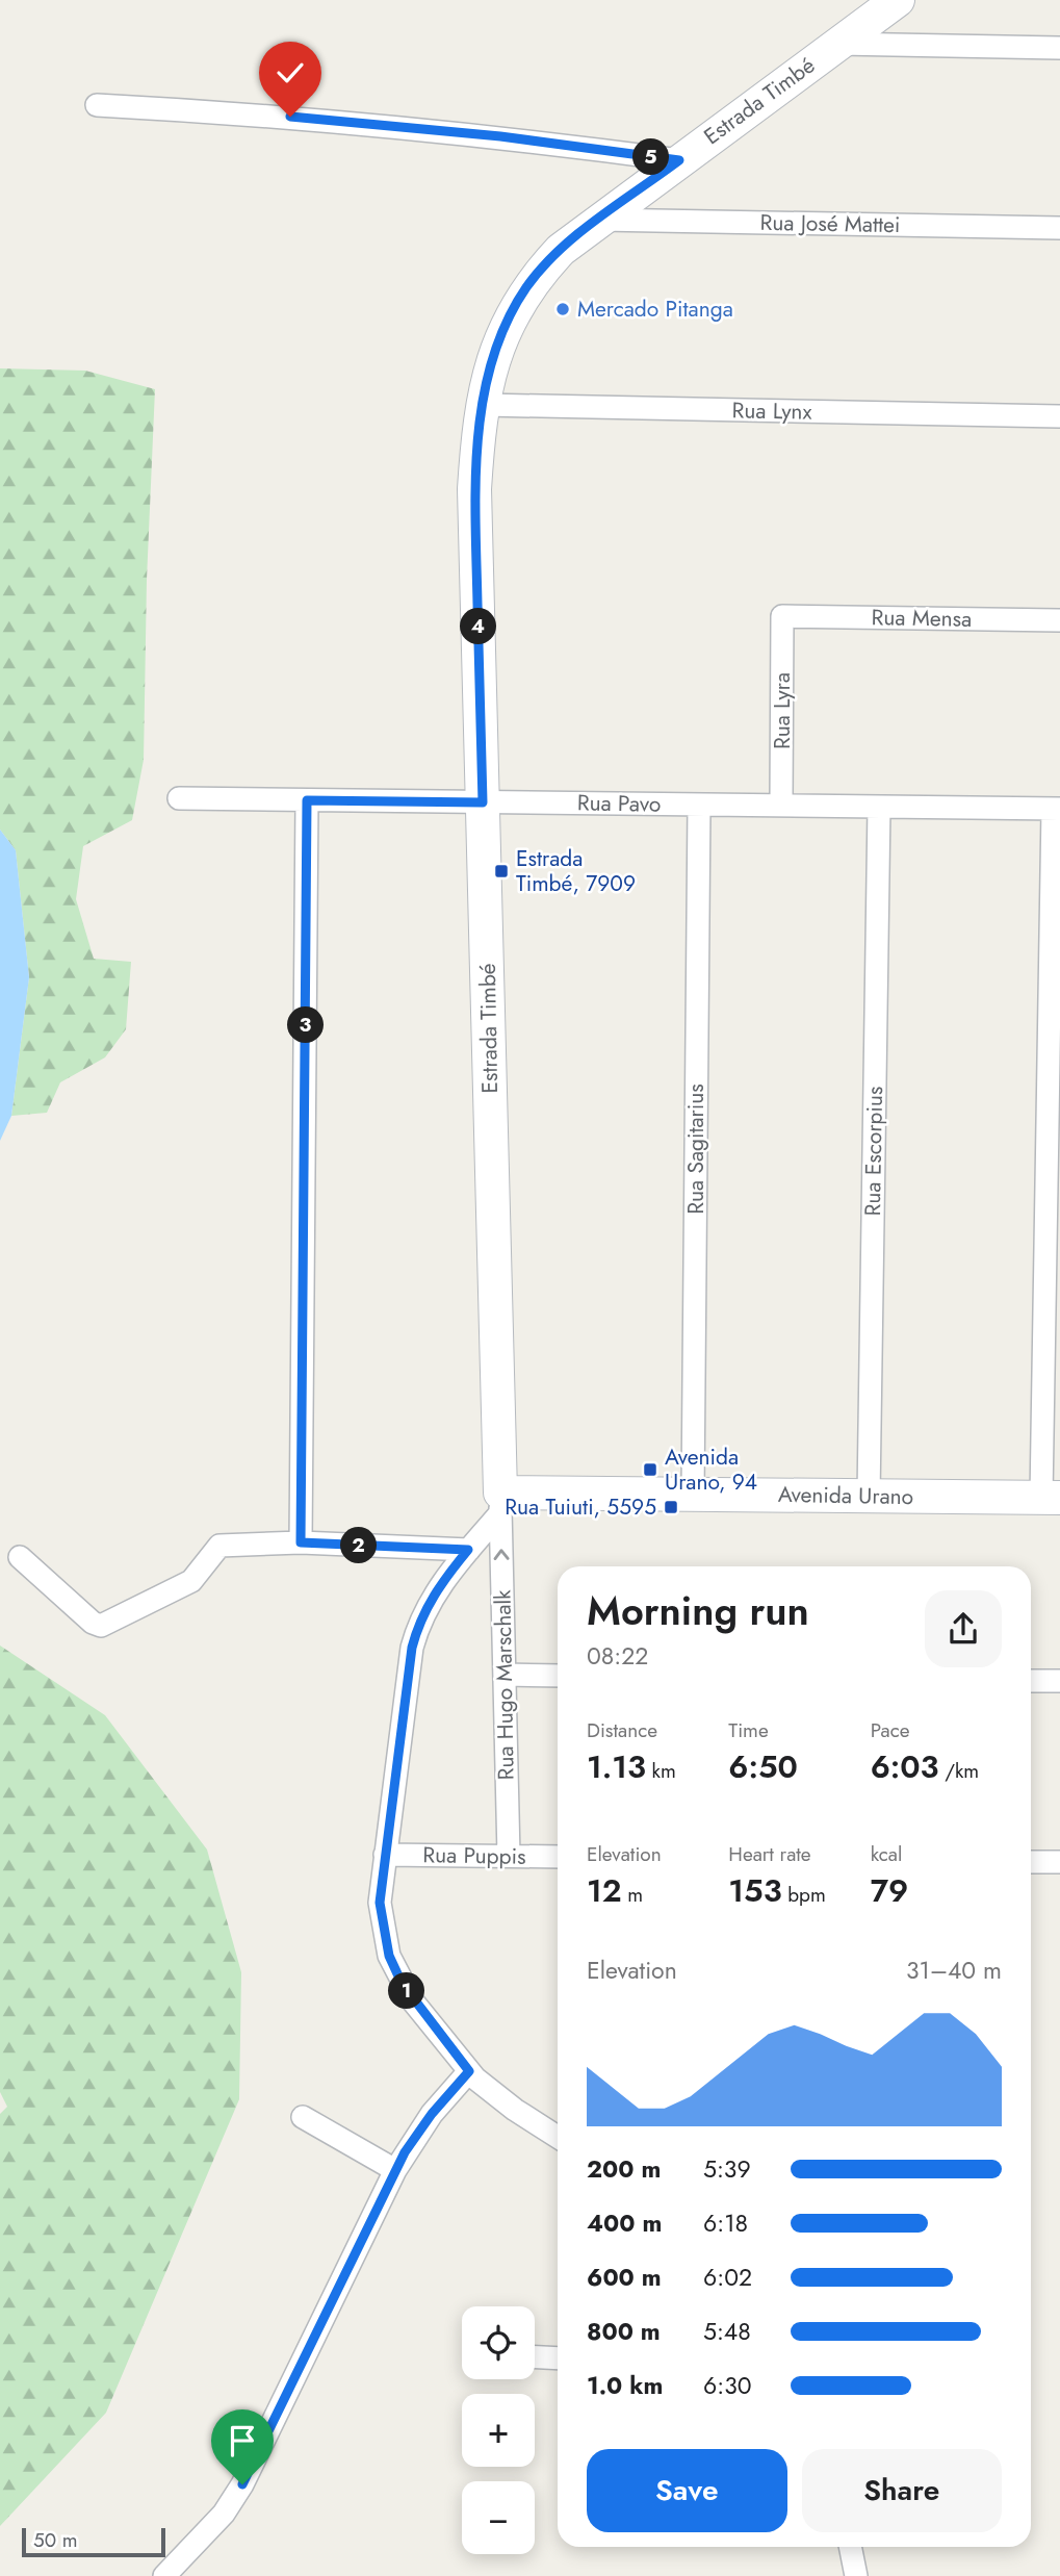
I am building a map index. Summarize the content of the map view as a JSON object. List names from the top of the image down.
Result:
{
  "streets": {
    "street": [
      "Estrada Timbé",
      "Rua José Mattei",
      "Rua Lynx",
      "Rua Mensa",
      "Rua Lyra",
      "Rua Pavo",
      "Rua Sagitarius",
      "Rua Escorpius",
      "Avenida Urano",
      "Rua Hugo Marschalk",
      "Rua Puppis"
    ]
  },
  "crossings": [
    ["Estrada Timbé", "Rua José Mattei"],
    ["Estrada Timbé", "Rua Lynx"],
    ["Estrada Timbé", "Rua Pavo"],
    ["Estrada Timbé", "Avenida Urano"],
    ["Estrada Timbé", "Rua Hugo Marschalk"],
    ["Rua Mensa", "Rua Lyra"],
    ["Rua Lyra", "Rua Pavo"],
    ["Rua Pavo", "Rua Sagitarius"],
    ["Rua Pavo", "Rua Escorpius"],
    ["Rua Sagitarius", "Avenida Urano"],
    ["Rua Escorpius", "Avenida Urano"],
    ["Avenida Urano", "Rua Hugo Marschalk"],
    ["Rua Hugo Marschalk", "Rua Puppis"]
  ],
  "places": {
    "other": ["Mercado Pitanga"],
    "transit": ["Estrada Timbé, 7909", "Avenida Urano, 94", "Rua Tuiuti, 5595"]
  },
  "scale_bar": "50 m",
  "page": {
    "pins": [
      "5",
      "4",
      "3",
      "2",
      "1"
    ],
    "heading": ["Morning run", "08:22"],
    "stats": [
      ["Distance", "1.13 km"],
      ["Time", "6:50"],
      ["Pace", "6:03 /km"],
      ["Elevation", "12 m"],
      ["Heart rate", "153 bpm"],
      ["kcal", "79"]
    ],
    "chart": ["Elevation", "31–40 m"],
    "list": [
      {
        "name": "200 m",
        "note": "5:39"
      },
      {
        "name": "400 m",
        "note": "6:18"
      },
      {
        "name": "600 m",
        "note": "6:02"
      },
      {
        "name": "800 m",
        "note": "5:48"
      },
      {
        "name": "1.0 km",
        "note": "6:30"
      }
    ],
    "map_buttons": ["+", "−"],
    "buttons": ["Save", "Share"],
    "scale": "50 m"
  }
}
